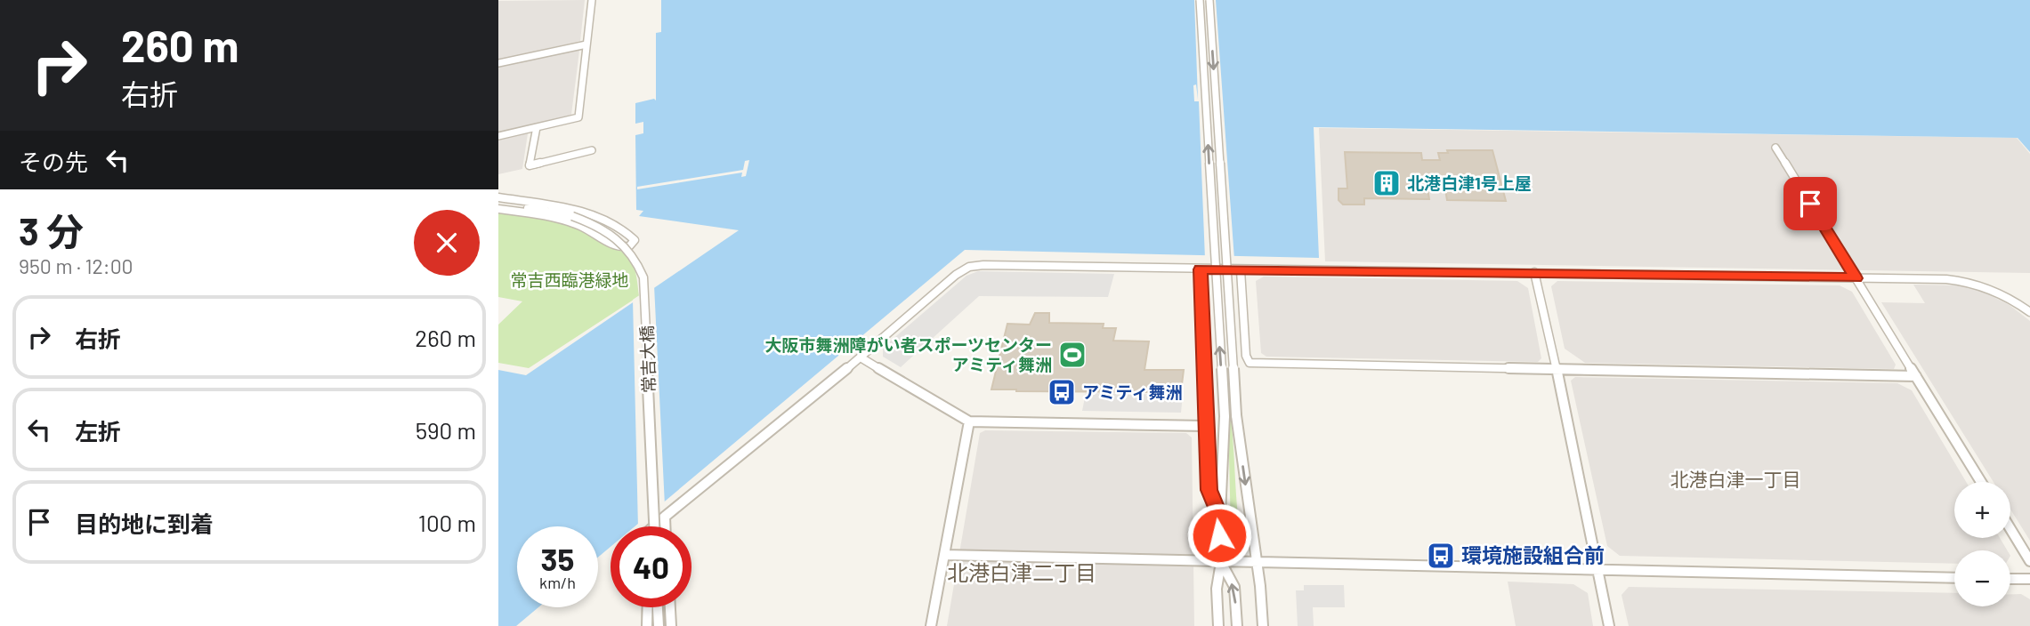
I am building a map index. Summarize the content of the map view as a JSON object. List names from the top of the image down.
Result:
{
  "streets": {
    "street": ["常吉大橋"]
  },
  "districts": ["北港白津一丁目", "北港白津二丁目"],
  "parks": ["常吉西臨港緑地"],
  "places": {
    "building": ["北港白津1号上屋"],
    "sports": ["大阪市舞洲障がい者スポーツセンター アミティ舞洲"],
    "bus stop": ["アミティ舞洲", "環境施設組合前"]
  },
  "page": {
    "turn": ["260 m", "右折"],
    "then": "その先",
    "heading": ["3 分", "950 m · 12:00"],
    "list": [
      {
        "name": "右折",
        "value": "260 m"
      },
      {
        "name": "左折",
        "value": "590 m"
      },
      {
        "name": "目的地に到着",
        "value": "100 m"
      }
    ],
    "map_buttons": ["+", "−"],
    "speed": "35 km/h",
    "limit": "40"
  }
}
